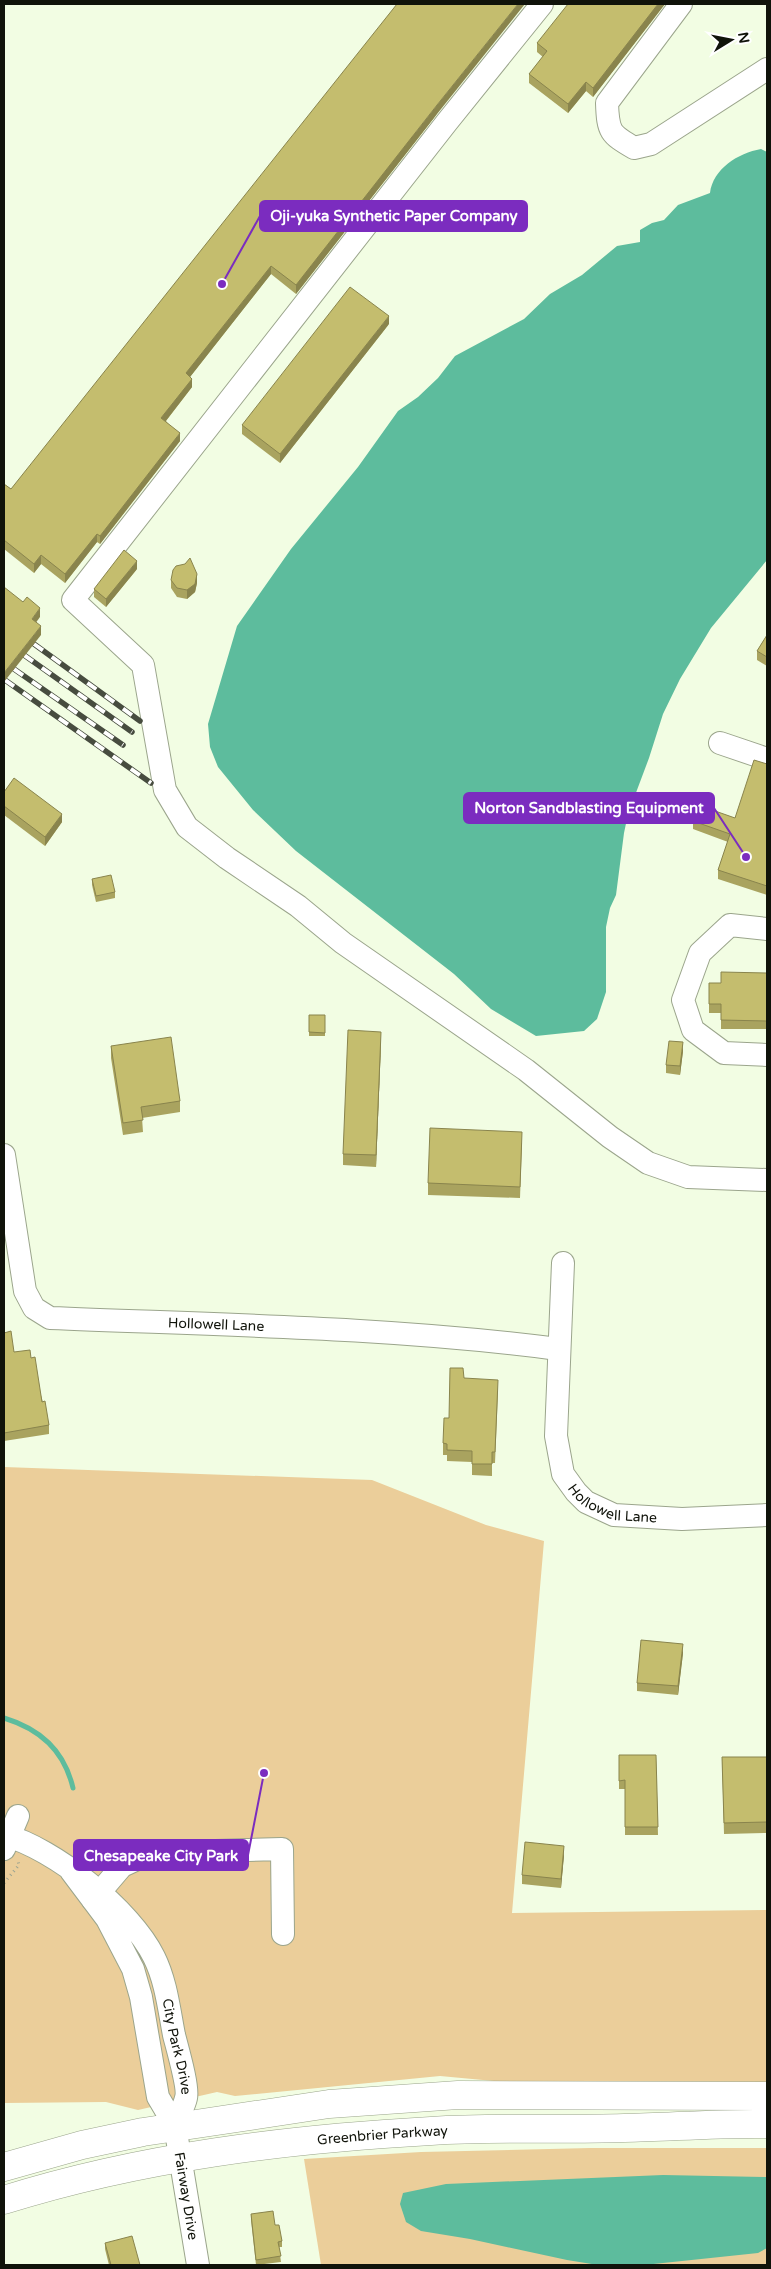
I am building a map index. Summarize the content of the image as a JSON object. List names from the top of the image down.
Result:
{
  "streets": {
    "main road": ["Greenbrier Parkway"],
    "street": ["Hollowell Lane", "City Park Drive", "Fairway Drive"]
  },
  "crossings": [
    ["City Park Drive", "Fairway Drive"],
    ["Greenbrier Parkway", "Fairway Drive"]
  ],
  "places": ["Oji-yuka Synthetic Paper Company", "Norton Sandblasting Equipment", "Chesapeake City Park"],
  "north": "right"
}
